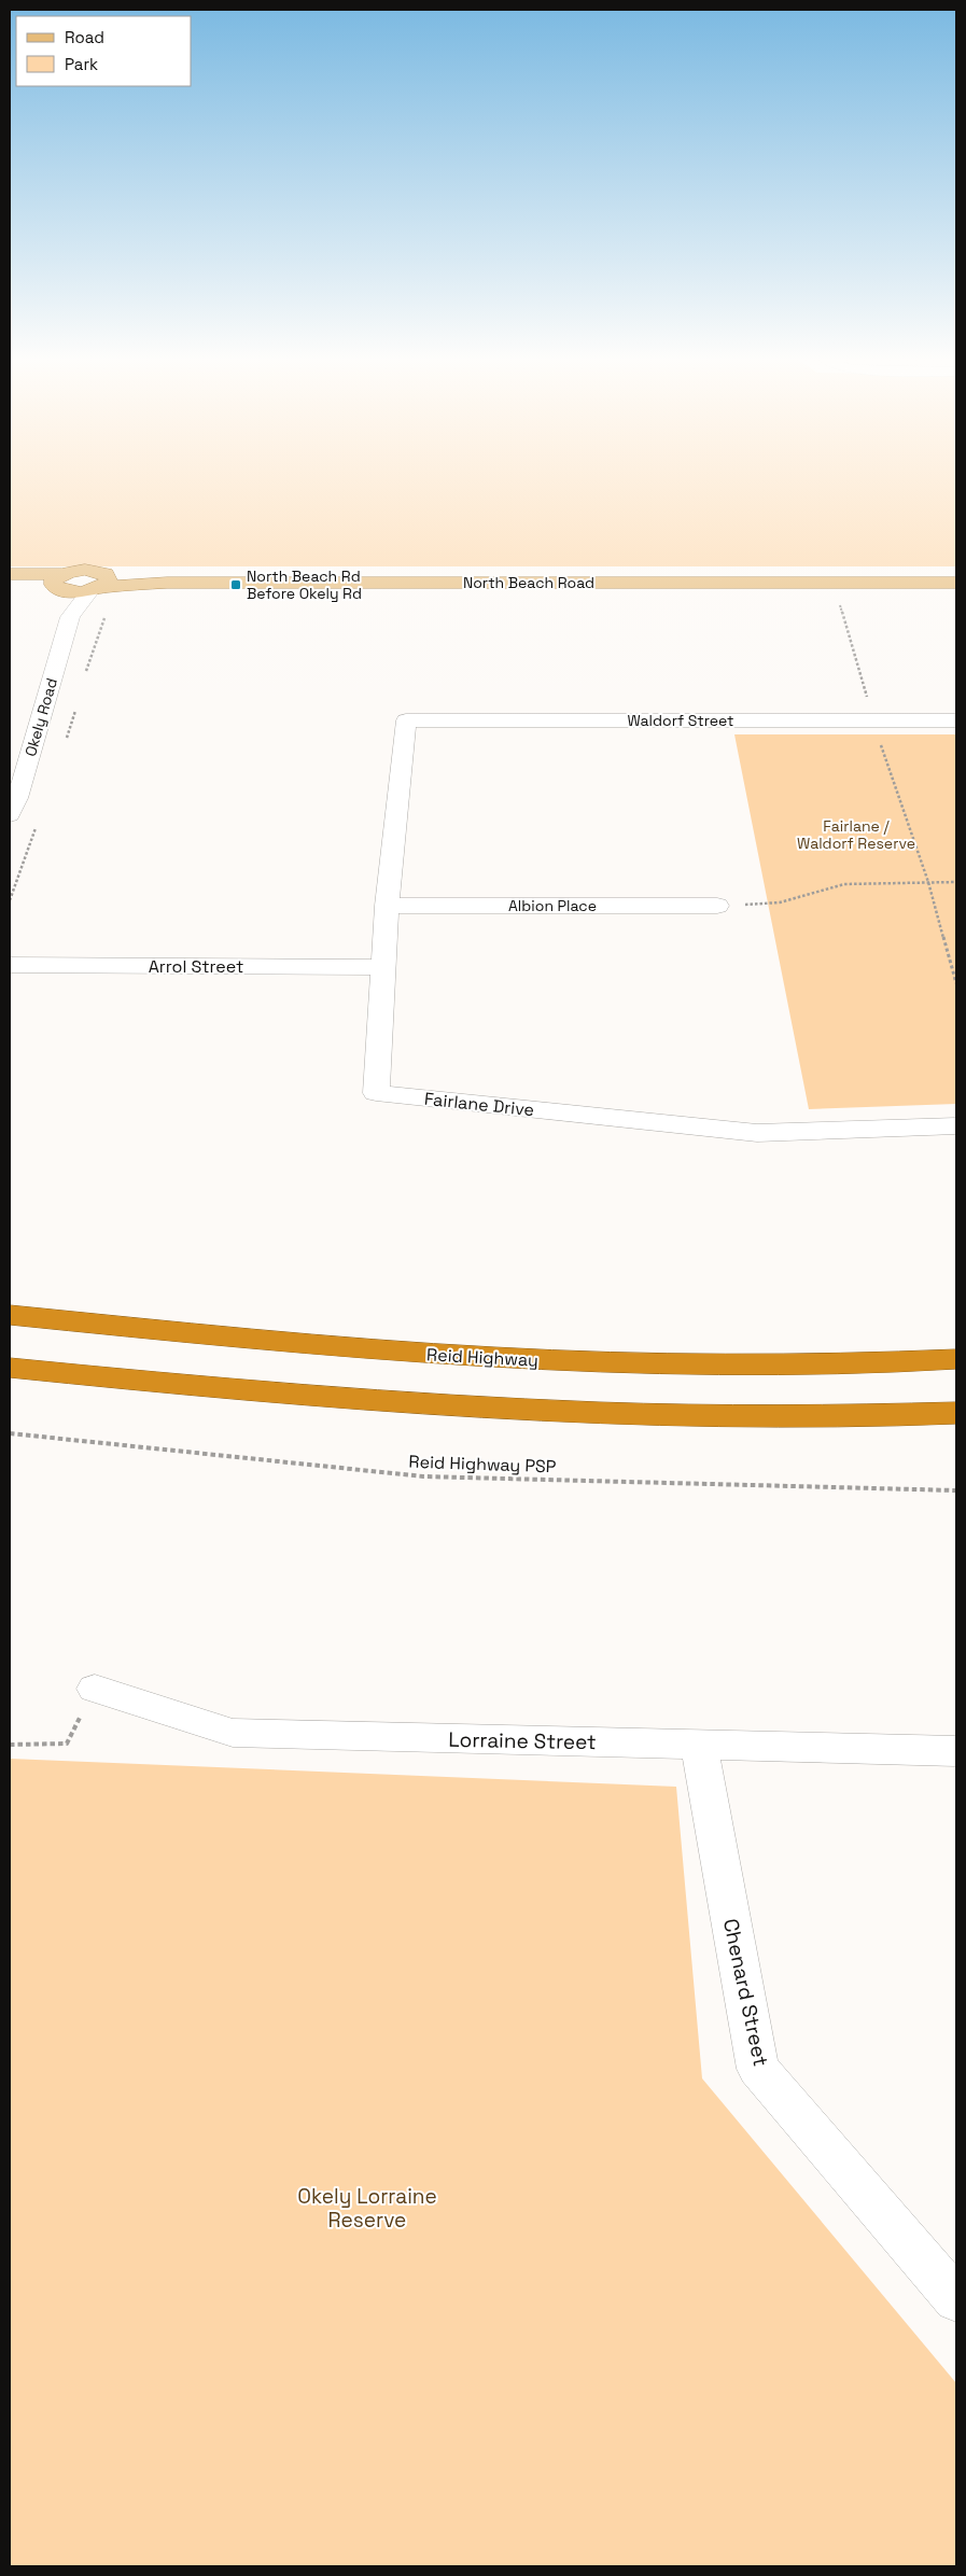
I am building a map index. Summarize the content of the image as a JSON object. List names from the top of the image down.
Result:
{
  "streets": {
    "highway": ["Reid Highway"],
    "main road": ["North Beach Road"],
    "street": [
      "Okely Road",
      "Waldorf Street",
      "Albion Place",
      "Arrol Street",
      "Fairlane Drive",
      "Lorraine Street",
      "Chenard Street"
    ],
    "path": ["Reid Highway PSP"]
  },
  "crossings": [
    ["North Beach Road", "Okely Road"],
    ["Waldorf Street", "Fairlane Drive"],
    ["Albion Place", "Fairlane Drive"],
    ["Arrol Street", "Fairlane Drive"],
    ["Lorraine Street", "Chenard Street"]
  ],
  "parks": ["Fairlane / Waldorf Reserve", "Okely Lorraine Reserve"],
  "places": {
    "transit": ["North Beach Rd Before Okely Rd"]
  },
  "legend": ["Road", "Park"]
}
